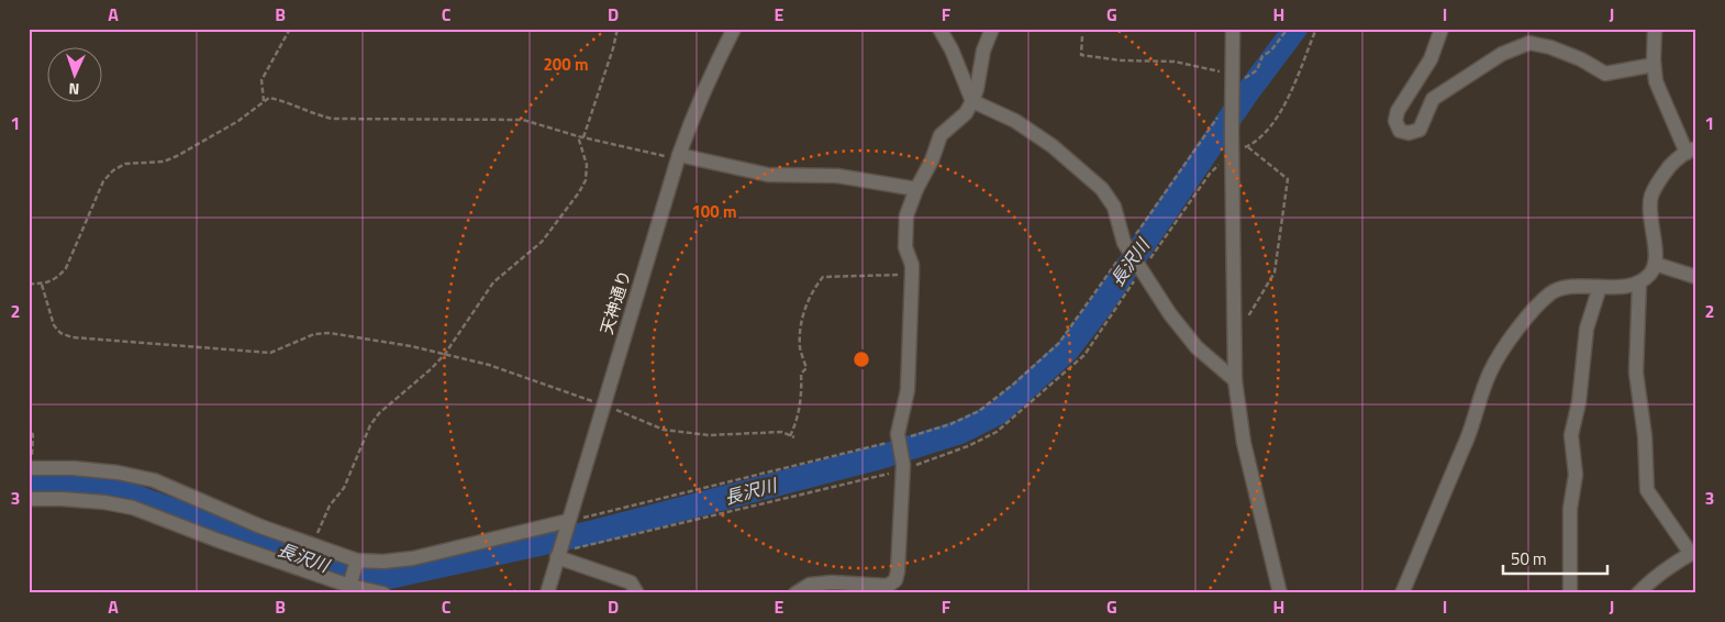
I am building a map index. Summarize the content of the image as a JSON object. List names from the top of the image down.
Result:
{
  "streets": {
    "street": ["天神通り"]
  },
  "water": ["長沢川"],
  "scale_bar": "50 m",
  "north": "bottom",
  "grid": {
    "columns": [
      "A",
      "B",
      "C",
      "D",
      "E",
      "F",
      "G",
      "H",
      "I",
      "J"
    ],
    "rows": ["1", "2", "3"]
  },
  "rings": ["200 m", "100 m"]
}
